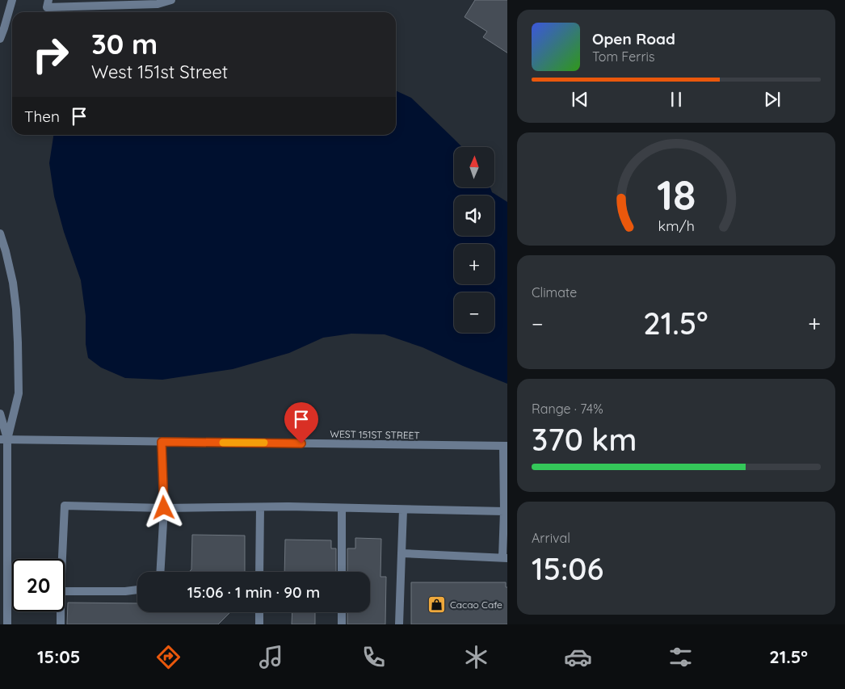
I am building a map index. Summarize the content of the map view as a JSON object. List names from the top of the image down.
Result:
{
  "streets": {
    "street": ["WEST 151ST STREET"]
  },
  "places": {
    "shop": ["Cacao Cafe"]
  },
  "north": "top",
  "page": {
    "turn": ["30 m", "West 151st Street"],
    "song": ["Open Road", "Tom Ferris"],
    "then": "Then",
    "map_buttons": ["+", "−"],
    "tile": [
      "Climate",
      ["Range · 74%", "370 km"],
      ["Arrival", "15:06"]
    ],
    "heat": ["−", "21.5°", "+"],
    "limit": "20",
    "trip": "15:06 · 1 min · 90 m",
    "tabs": ["15:05", "21.5°"],
    "gauge": ["18", "km/h"]
  }
}
